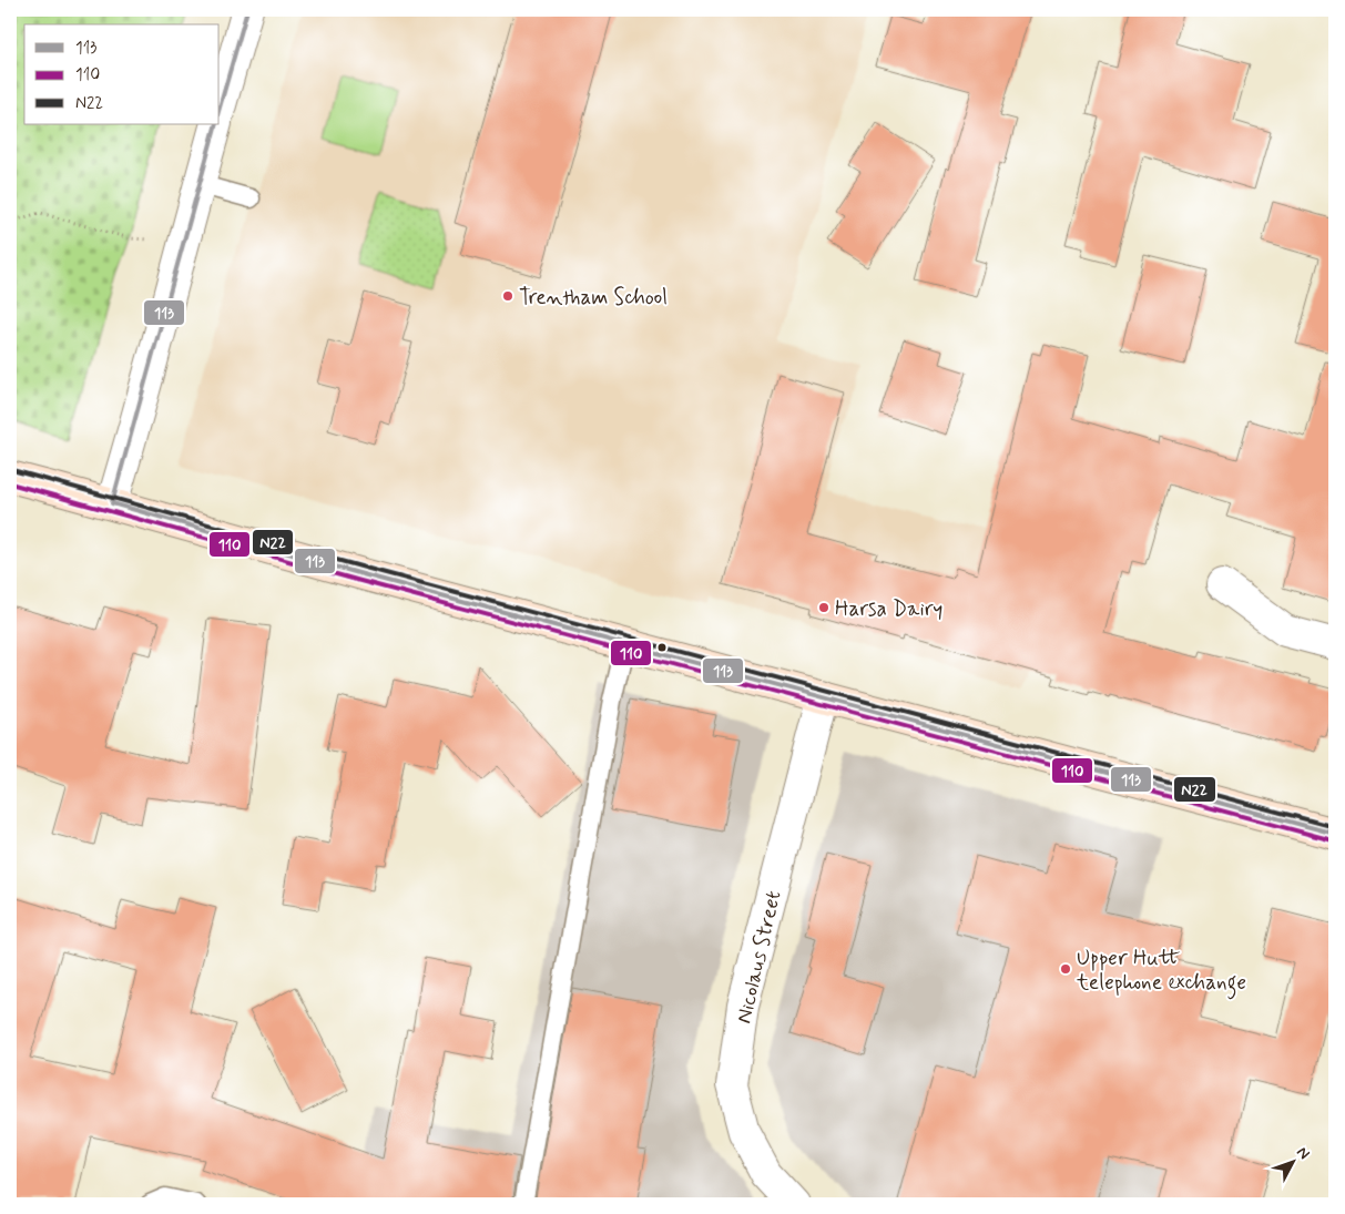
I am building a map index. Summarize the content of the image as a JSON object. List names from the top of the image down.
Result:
{
  "streets": {
    "street": ["Nicolaus Street"]
  },
  "places": ["Trentham School", "Harsa Dairy", "Upper Hutt telephone exchange"],
  "lines": ["transit line 113", "transit line N22", "transit line 110"],
  "legend": ["113", "110", "N22"],
  "north": "top right"
}
